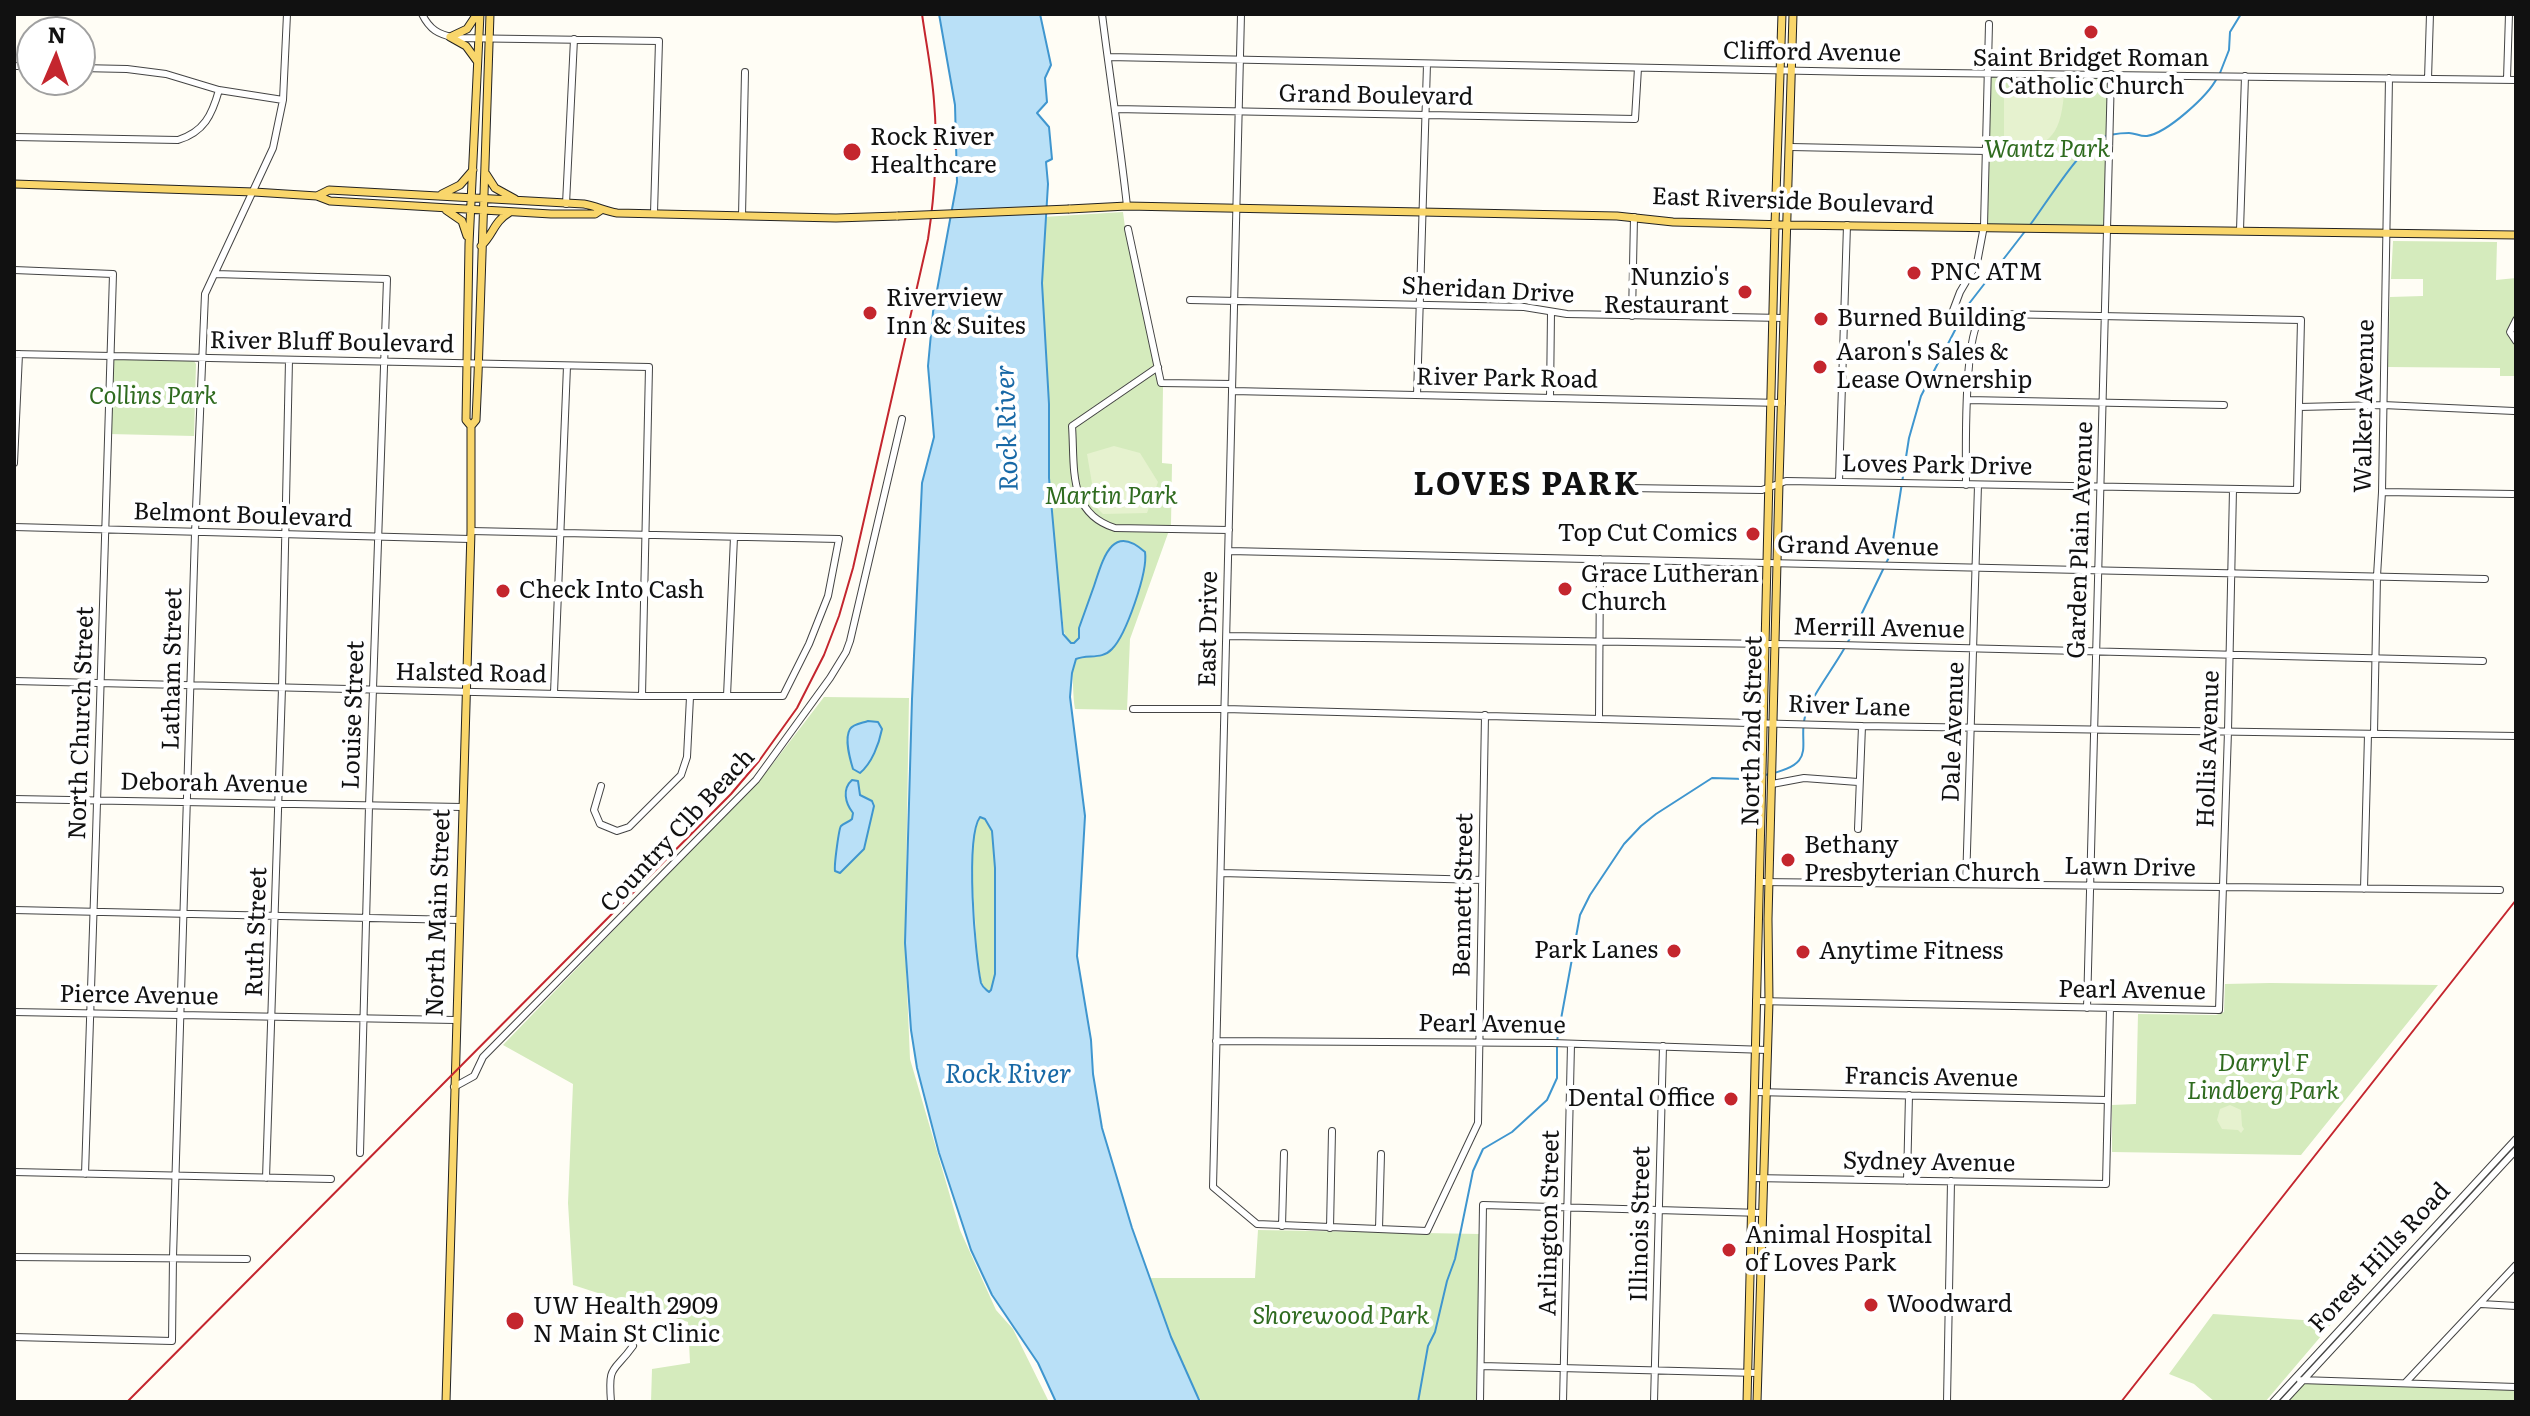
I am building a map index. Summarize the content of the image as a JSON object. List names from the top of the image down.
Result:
{
  "streets": {
    "main road": ["East Riverside Boulevard", "North 2nd Street", "North Main Street"],
    "street": [
      "Clifford Avenue",
      "Grand Boulevard",
      "Sheridan Drive",
      "River Bluff Boulevard",
      "River Park Road",
      "Walker Avenue",
      "Loves Park Drive",
      "Belmont Boulevard",
      "Garden Plain Avenue",
      "Grand Avenue",
      "East Drive",
      "Merrill Avenue",
      "Latham Street",
      "Halsted Road",
      "River Lane",
      "Louise Street",
      "North Church Street",
      "Dale Avenue",
      "Hollis Avenue",
      "Deborah Avenue",
      "Country Clb Beach",
      "Lawn Drive",
      "Bennett Street",
      "Ruth Street",
      "Pearl Avenue",
      "Pierce Avenue",
      "Francis Avenue",
      "Sydney Avenue",
      "Arlington Street",
      "Illinois Street",
      "Forest Hills Road"
    ]
  },
  "crossings": [
    ["Clifford Avenue", "Grand Boulevard"],
    ["Clifford Avenue", "Walker Avenue"],
    ["Clifford Avenue", "Garden Plain Avenue"],
    ["Clifford Avenue", "East Drive"],
    ["Clifford Avenue", "North 2nd Street"],
    ["Grand Boulevard", "East Drive"],
    ["East Riverside Boulevard", "Walker Avenue"],
    ["East Riverside Boulevard", "Garden Plain Avenue"],
    ["East Riverside Boulevard", "East Drive"],
    ["East Riverside Boulevard", "North 2nd Street"],
    ["Sheridan Drive", "East Drive"],
    ["Sheridan Drive", "North 2nd Street"],
    ["River Bluff Boulevard", "Belmont Boulevard"],
    ["River Bluff Boulevard", "Latham Street"],
    ["River Bluff Boulevard", "Louise Street"],
    ["River Bluff Boulevard", "North Church Street"],
    ["River Bluff Boulevard", "North Main Street"],
    ["River Bluff Boulevard", "Ruth Street"],
    ["River Park Road", "East Drive"],
    ["River Park Road", "North 2nd Street"],
    ["Walker Avenue", "Grand Avenue"],
    ["Walker Avenue", "Merrill Avenue"],
    ["Walker Avenue", "River Lane"],
    ["Walker Avenue", "Lawn Drive"],
    ["Loves Park Drive", "Garden Plain Avenue"],
    ["Loves Park Drive", "North 2nd Street"],
    ["Loves Park Drive", "Dale Avenue"],
    ["Loves Park Drive", "Hollis Avenue"],
    ["Belmont Boulevard", "Latham Street"],
    ["Belmont Boulevard", "Halsted Road"],
    ["Belmont Boulevard", "Louise Street"],
    ["Belmont Boulevard", "North Church Street"],
    ["Belmont Boulevard", "North Main Street"],
    ["Belmont Boulevard", "Ruth Street"],
    ["Garden Plain Avenue", "Grand Avenue"],
    ["Garden Plain Avenue", "Merrill Avenue"],
    ["Garden Plain Avenue", "River Lane"],
    ["Garden Plain Avenue", "Lawn Drive"],
    ["Garden Plain Avenue", "Pearl Avenue"],
    ["Grand Avenue", "East Drive"],
    ["Grand Avenue", "North 2nd Street"],
    ["Grand Avenue", "Dale Avenue"],
    ["Grand Avenue", "Hollis Avenue"],
    ["East Drive", "Merrill Avenue"],
    ["East Drive", "River Lane"],
    ["East Drive", "Pearl Avenue"],
    ["Merrill Avenue", "North 2nd Street"],
    ["Merrill Avenue", "Dale Avenue"],
    ["Merrill Avenue", "Hollis Avenue"],
    ["Latham Street", "Halsted Road"],
    ["Latham Street", "Louise Street"],
    ["Latham Street", "Deborah Avenue"],
    ["Latham Street", "Pierce Avenue"],
    ["Halsted Road", "Louise Street"],
    ["Halsted Road", "North Church Street"],
    ["Halsted Road", "North Main Street"],
    ["Halsted Road", "Ruth Street"],
    ["River Lane", "North 2nd Street"],
    ["River Lane", "Dale Avenue"],
    ["River Lane", "Hollis Avenue"],
    ["River Lane", "Bennett Street"],
    ["Louise Street", "Deborah Avenue"],
    ["Louise Street", "Pierce Avenue"],
    ["North Church Street", "Deborah Avenue"],
    ["North Church Street", "Pierce Avenue"],
    ["North 2nd Street", "Lawn Drive"],
    ["North 2nd Street", "Pearl Avenue"],
    ["North 2nd Street", "Francis Avenue"],
    ["North 2nd Street", "Sydney Avenue"],
    ["Dale Avenue", "Lawn Drive"],
    ["Hollis Avenue", "Lawn Drive"],
    ["Hollis Avenue", "Pearl Avenue"],
    ["Deborah Avenue", "North Main Street"],
    ["Deborah Avenue", "Ruth Street"],
    ["Country Clb Beach", "North Main Street"],
    ["Bennett Street", "Pearl Avenue"],
    ["North Main Street", "Pierce Avenue"],
    ["Ruth Street", "Pierce Avenue"],
    ["Pearl Avenue", "Arlington Street"],
    ["Pearl Avenue", "Illinois Street"],
    ["Francis Avenue", "Sydney Avenue"]
  ],
  "districts": ["LOVES PARK"],
  "water": ["Rock River"],
  "parks": [
    "Wantz Park",
    "Collins Park",
    "Martin Park",
    "Darryl F Lindberg Park",
    "Shorewood Park"
  ],
  "places": [
    "Saint Bridget Roman Catholic Church",
    "Rock River Healthcare",
    "PNC ATM",
    "Nunzio's Restaurant",
    "Riverview Inn & Suites",
    "Burned Building",
    "Aaron's Sales & Lease Ownership",
    "Top Cut Comics",
    "Grace Lutheran Church",
    "Check Into Cash",
    "Bethany Presbyterian Church",
    "Park Lanes",
    "Anytime Fitness",
    "Dental Office",
    "Animal Hospital of Loves Park",
    "Woodward",
    "UW Health 2909 N Main St Clinic"
  ],
  "north": "top"
}
